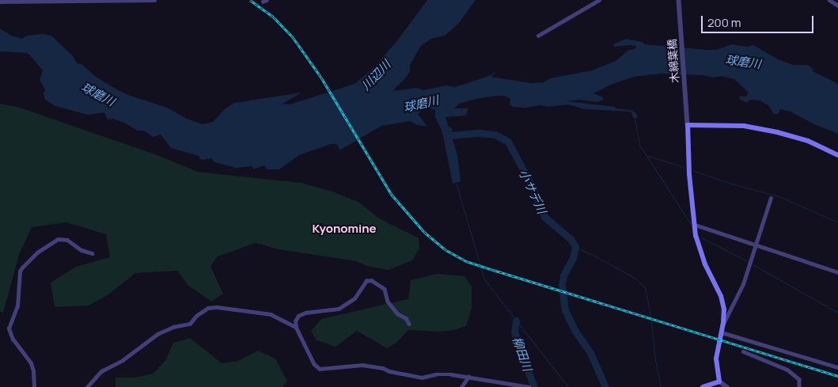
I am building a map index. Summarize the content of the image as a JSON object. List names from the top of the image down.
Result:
{
  "streets": {
    "street": ["木綿葉橋"]
  },
  "districts": ["Kyonomine"],
  "water": [
    "球磨川",
    "川辺川",
    "小サデ川",
    "柳田川"
  ],
  "scale_bar": "200 m"
}
